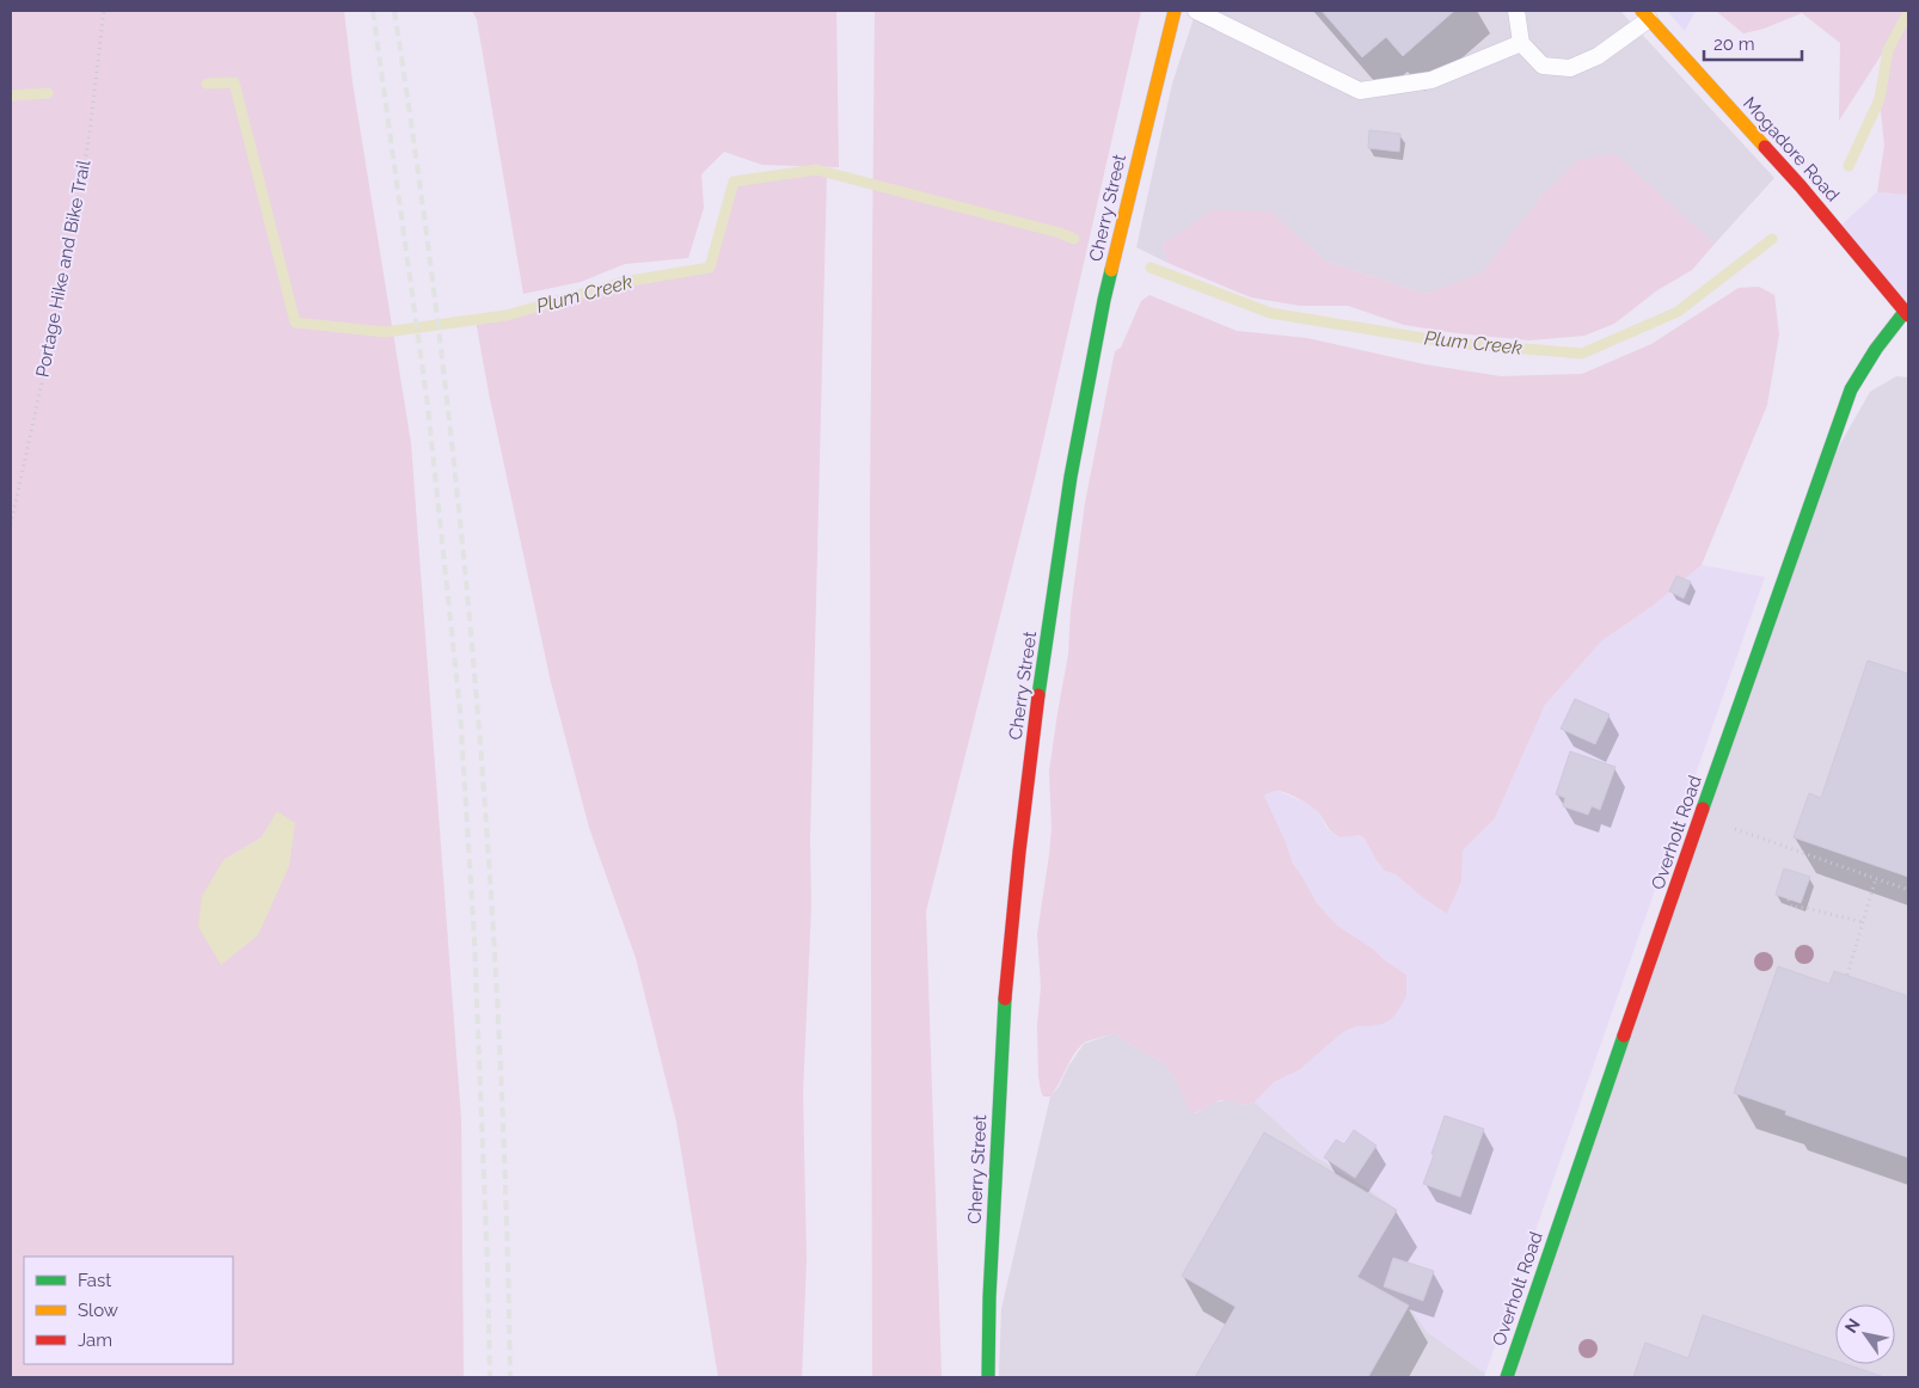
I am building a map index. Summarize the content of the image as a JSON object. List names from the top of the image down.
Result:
{
  "streets": {
    "street": ["Mogadore Road", "Cherry Street", "Overholt Road"],
    "path": ["Portage Hike and Bike Trail"]
  },
  "crossings": [
    ["Mogadore Road", "Overholt Road"]
  ],
  "water": ["Plum Creek"],
  "legend": ["Fast", "Slow", "Jam"],
  "scale_bar": "20 m",
  "north": "top left"
}
